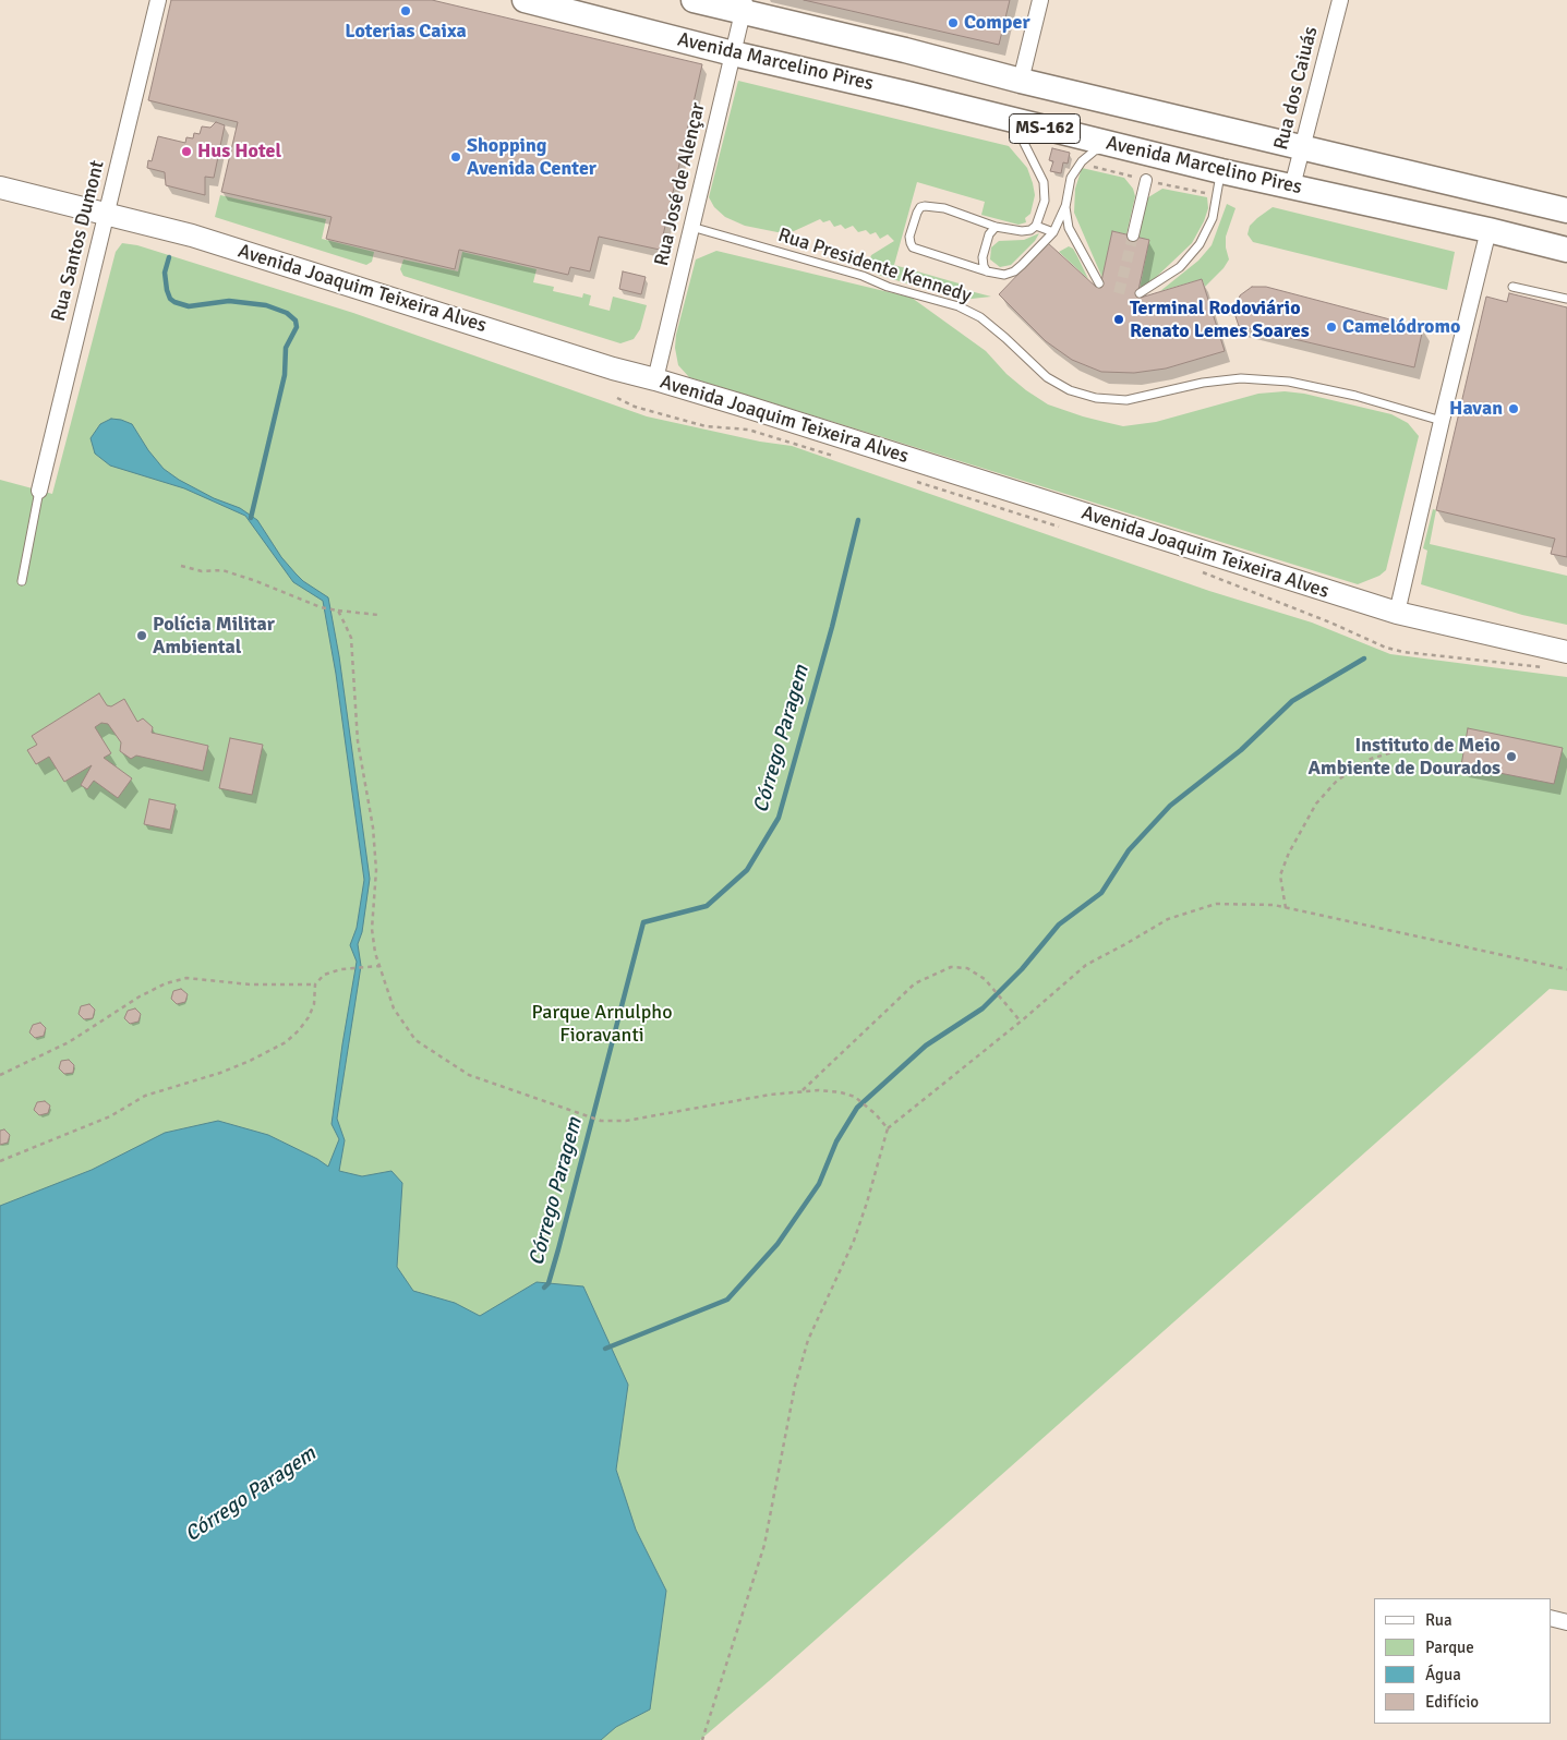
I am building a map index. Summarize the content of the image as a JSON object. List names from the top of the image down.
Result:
{
  "streets": {
    "main road": ["Avenida Marcelino Pires", "MS-162", "Avenida Joaquim Teixeira Alves"],
    "street": ["Rua dos Caiuás", "Rua José de Alençar", "Rua Santos Dumont"],
    "lane": ["Rua Presidente Kennedy"]
  },
  "crossings": [
    ["Avenida Marcelino Pires", "Rua dos Caiuás"],
    ["Avenida Marcelino Pires", "Rua José de Alençar"],
    ["Rua José de Alençar", "Rua Presidente Kennedy"],
    ["Rua José de Alençar", "Avenida Joaquim Teixeira Alves"],
    ["Rua Santos Dumont", "Avenida Joaquim Teixeira Alves"]
  ],
  "water": ["Córrego Paragem"],
  "parks": ["Parque Arnulpho Fioravanti"],
  "places": [
    "Loterias Caixa",
    "Comper",
    "Hus Hotel",
    "Shopping Avenida Center",
    "Terminal Rodoviário Renato Lemes Soares",
    "Camelódromo",
    "Havan",
    "Polícia Militar Ambiental",
    "Instituto de Meio Ambiente de Dourados"
  ],
  "legend": [
    "Rua",
    "Parque",
    "Água",
    "Edifício"
  ]
}
